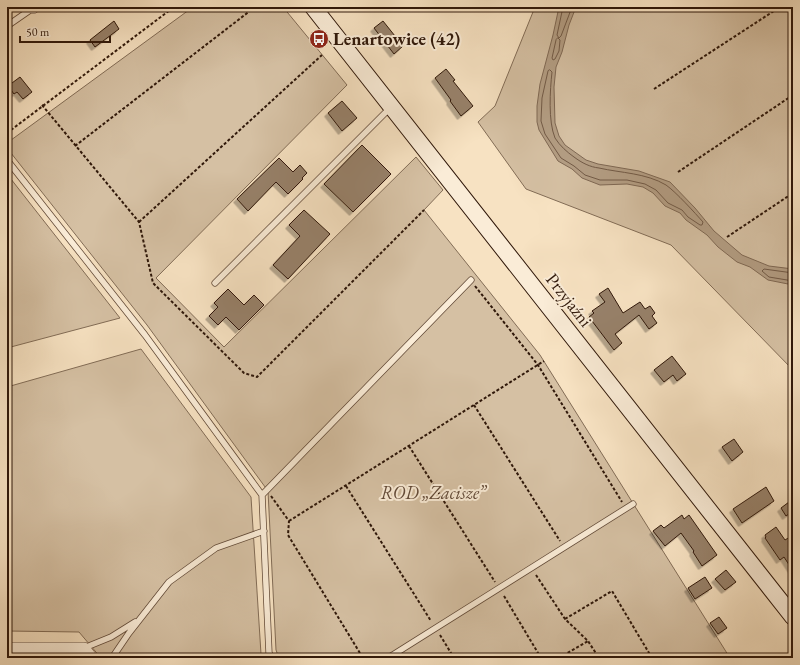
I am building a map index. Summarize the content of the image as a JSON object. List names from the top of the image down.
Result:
{
  "streets": {
    "main road": ["Przyjaźni"]
  },
  "parks": ["ROD „Zacisze”"],
  "places": {
    "bus stop": ["Lenartowice (42)"]
  },
  "scale_bar": "50 m"
}
